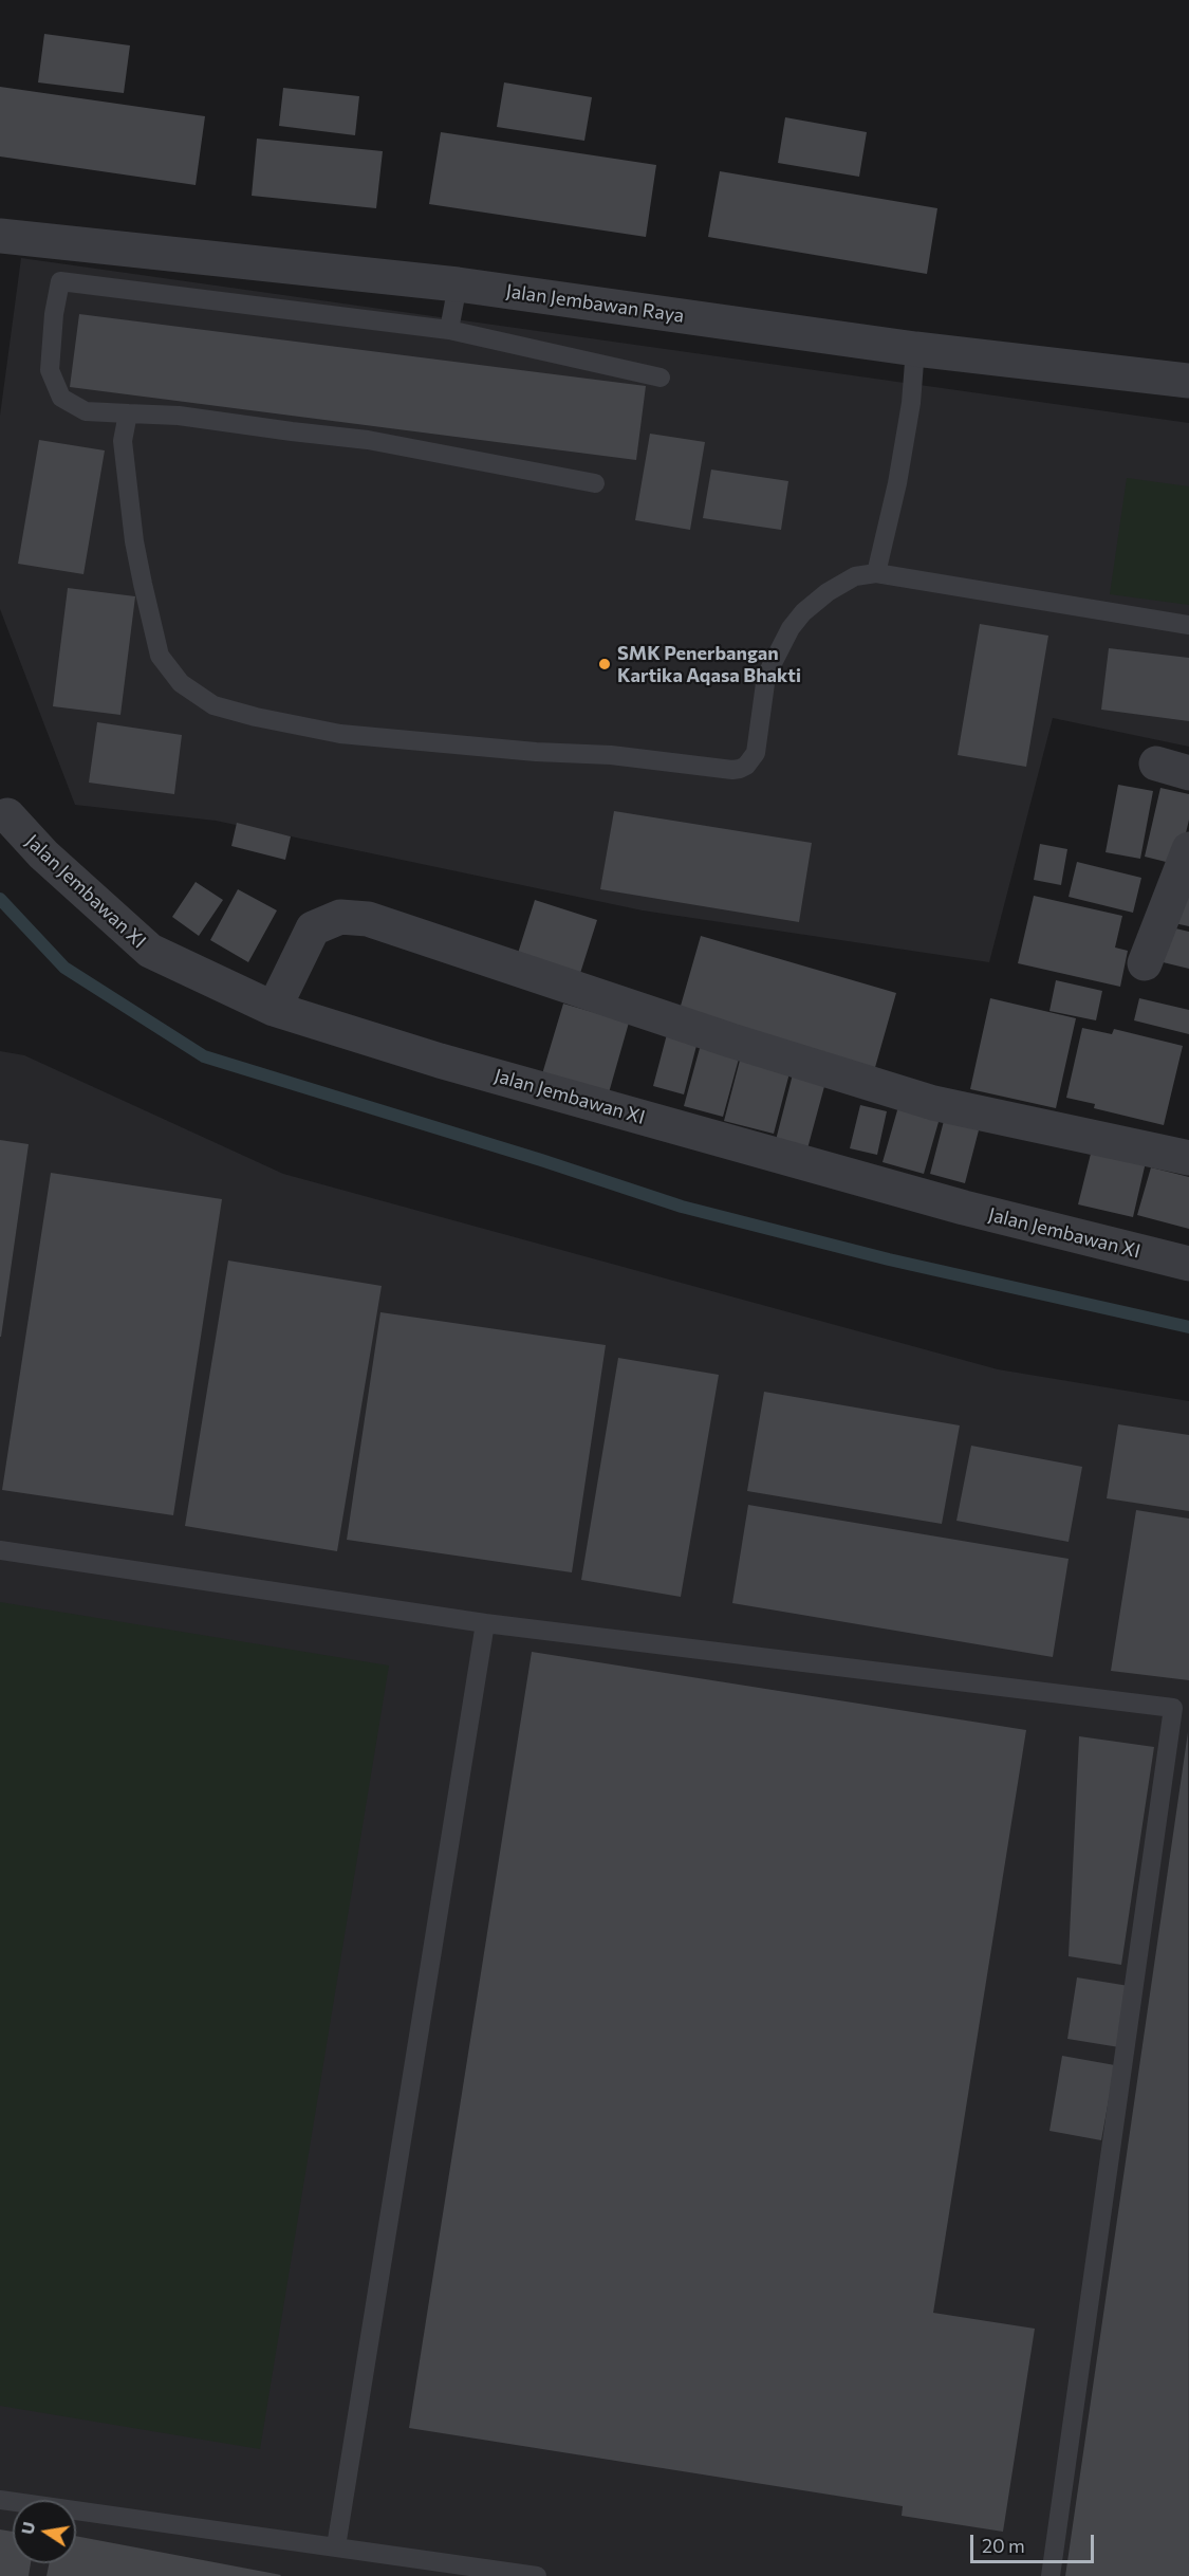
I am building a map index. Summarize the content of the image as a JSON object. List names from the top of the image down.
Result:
{
  "streets": {
    "street": ["Jalan Jembawan Raya", "Jalan Jembawan XI"]
  },
  "places": ["SMK Penerbangan Kartika Aqasa Bhakti"],
  "scale_bar": "20 m",
  "north": "left"
}
